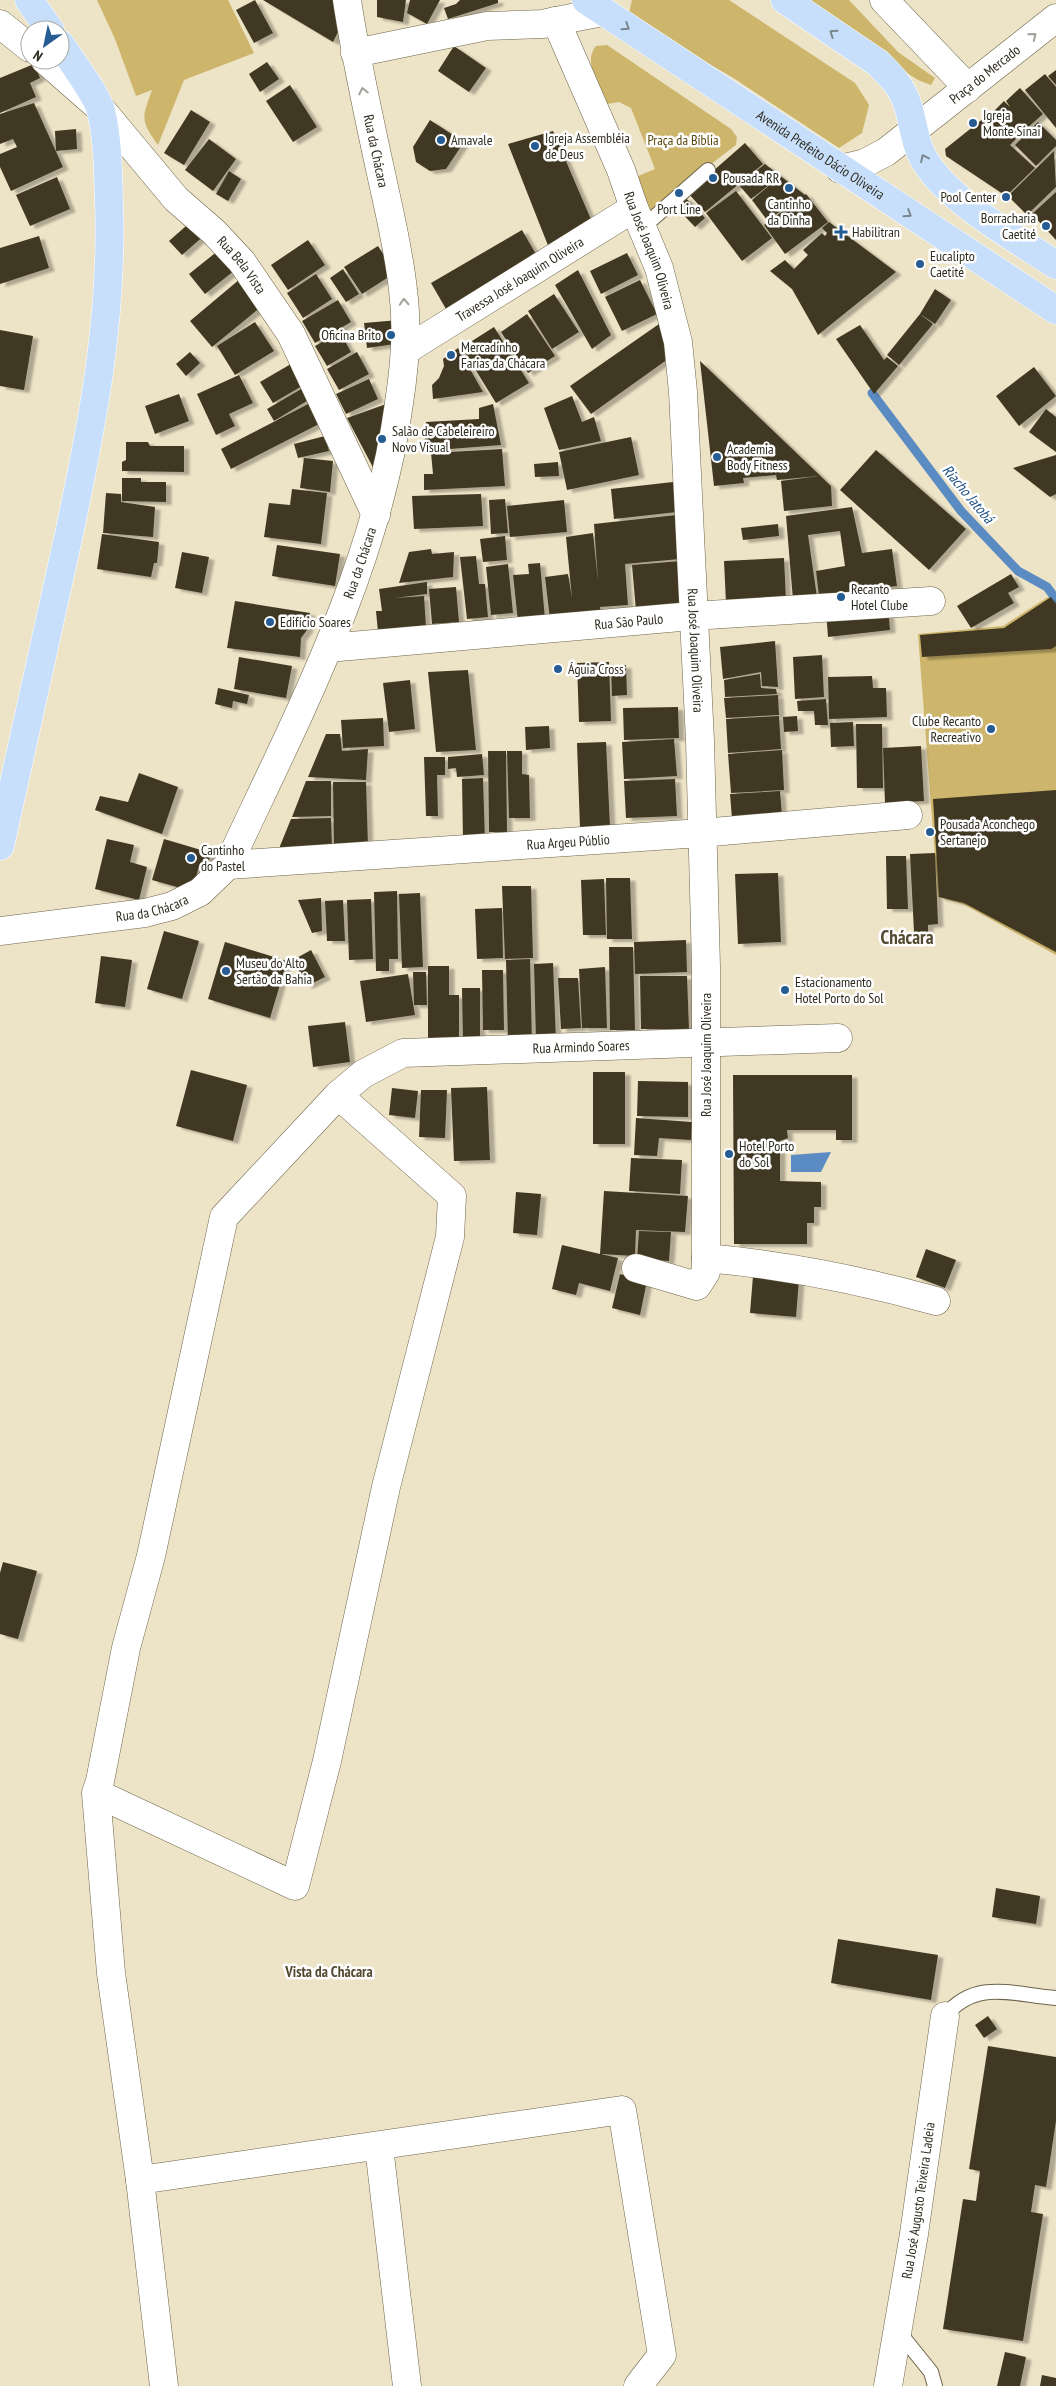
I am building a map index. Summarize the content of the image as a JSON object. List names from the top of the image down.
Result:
{
  "streets": {
    "main road": ["Avenida Prefeito Dácio Oliveira"],
    "street": [
      "Praça do Mercado",
      "Rua da Chácara",
      "Rua José Joaquim Oliveira",
      "Rua Bela Vista",
      "Travessa José Joaquim Oliveira",
      "Rua São Paulo",
      "Rua Argeu Públio",
      "Rua Armindo Soares",
      "Rua José Augusto Teixeira Ladeia"
    ]
  },
  "crossings": [
    ["Praça do Mercado", "Avenida Prefeito Dácio Oliveira"],
    ["Rua da Chácara", "Rua Bela Vista"],
    ["Rua da Chácara", "Travessa José Joaquim Oliveira"],
    ["Rua da Chácara", "Rua São Paulo"],
    ["Rua da Chácara", "Rua Argeu Públio"],
    ["Rua José Joaquim Oliveira", "Travessa José Joaquim Oliveira"],
    ["Rua José Joaquim Oliveira", "Rua São Paulo"],
    ["Rua José Joaquim Oliveira", "Rua Argeu Públio"],
    ["Rua José Joaquim Oliveira", "Rua Armindo Soares"]
  ],
  "one_way": ["Praça do Mercado"],
  "districts": ["Chácara", "Vista da Chácara"],
  "water": ["Riacho Jatobá"],
  "parks": ["Praça da Bíblia"],
  "places": {
    "other": [
      "Igreja Monte Sinai",
      "Amavale",
      "Igreja Assembléia de Deus",
      "Pousada RR",
      "Cantinho da Dinha",
      "Port Line",
      "Pool Center",
      "Borracharia Caetité",
      "Eucalipto Caetité",
      "Oficina Brito",
      "Mercadinho Farias da Chácara",
      "Salão de Cabeleireiro Novo Visual",
      "Academia Body Fitness",
      "Recanto Hotel Clube",
      "Edifício Soares",
      "Águia Cross",
      "Clube Recanto Recreativo",
      "Pousada Aconchego Sertanejo",
      "Cantinho do Pastel",
      "Museu do Alto Sertão da Bahia",
      "Estacionamento Hotel Porto do Sol",
      "Hotel Porto do Sol"
    ],
    "health": ["Habilitran"]
  },
  "north": "bottom left"
}
